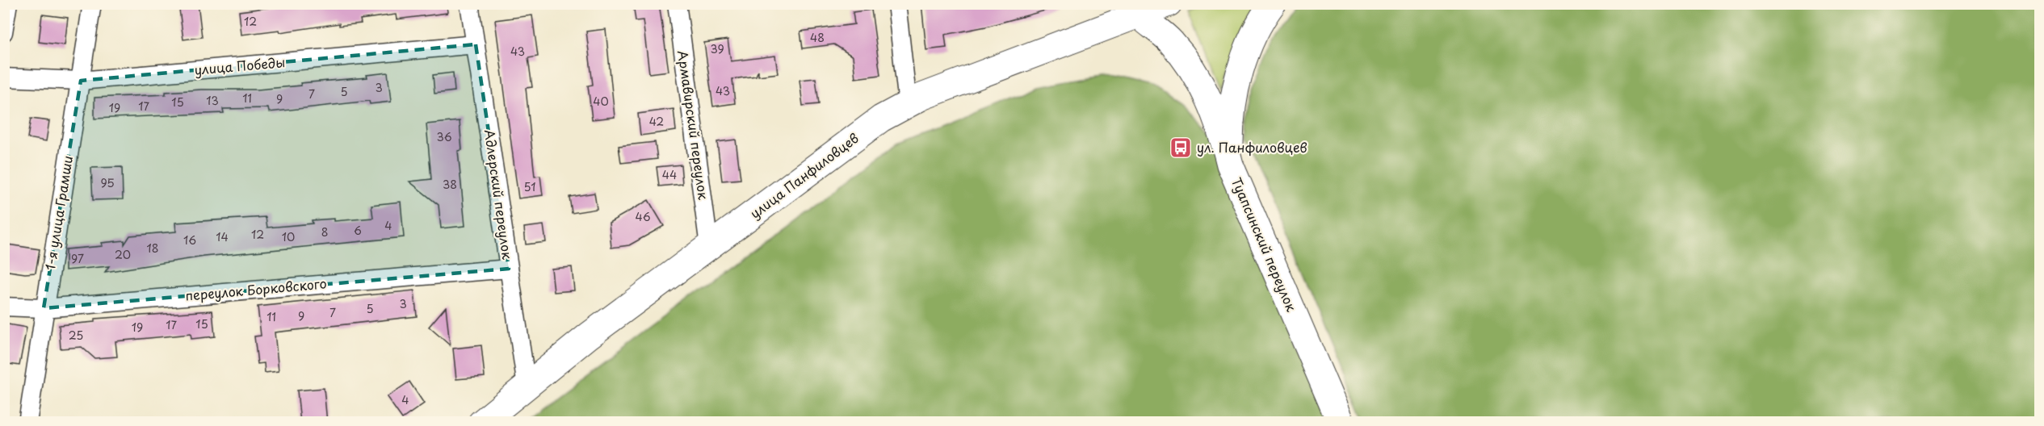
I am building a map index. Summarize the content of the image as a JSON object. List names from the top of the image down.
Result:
{
  "streets": {
    "street": [
      "улица Победы",
      "Армавирский переулок",
      "улица Панфиловцев",
      "Адлерский переулок",
      "1-я улица Грамши",
      "Туапсинский переулок",
      "переулок Борковского"
    ]
  },
  "crossings": [
    ["улица Победы", "Адлерский переулок"],
    ["улица Победы", "1-я улица Грамши"],
    ["Армавирский переулок", "улица Панфиловцев"],
    ["улица Панфиловцев", "Адлерский переулок"],
    ["улица Панфиловцев", "Туапсинский переулок"],
    ["Адлерский переулок", "переулок Борковского"],
    ["1-я улица Грамши", "переулок Борковского"]
  ],
  "places": {
    "bus stop": ["ул. Панфиловцев"]
  },
  "house_numbers": [
    "12",
    "48",
    "39",
    "43",
    "3",
    "43",
    "5",
    "7",
    "11",
    "9",
    "13",
    "40",
    "15",
    "17",
    "19",
    "42",
    "36",
    "44",
    "95",
    "38",
    "51",
    "46",
    "4",
    "6",
    "8",
    "12",
    "14",
    "10",
    "16",
    "18",
    "20",
    "97",
    "3",
    "5",
    "7",
    "9",
    "11",
    "15",
    "17",
    "19",
    "25",
    "4"
  ]
}
